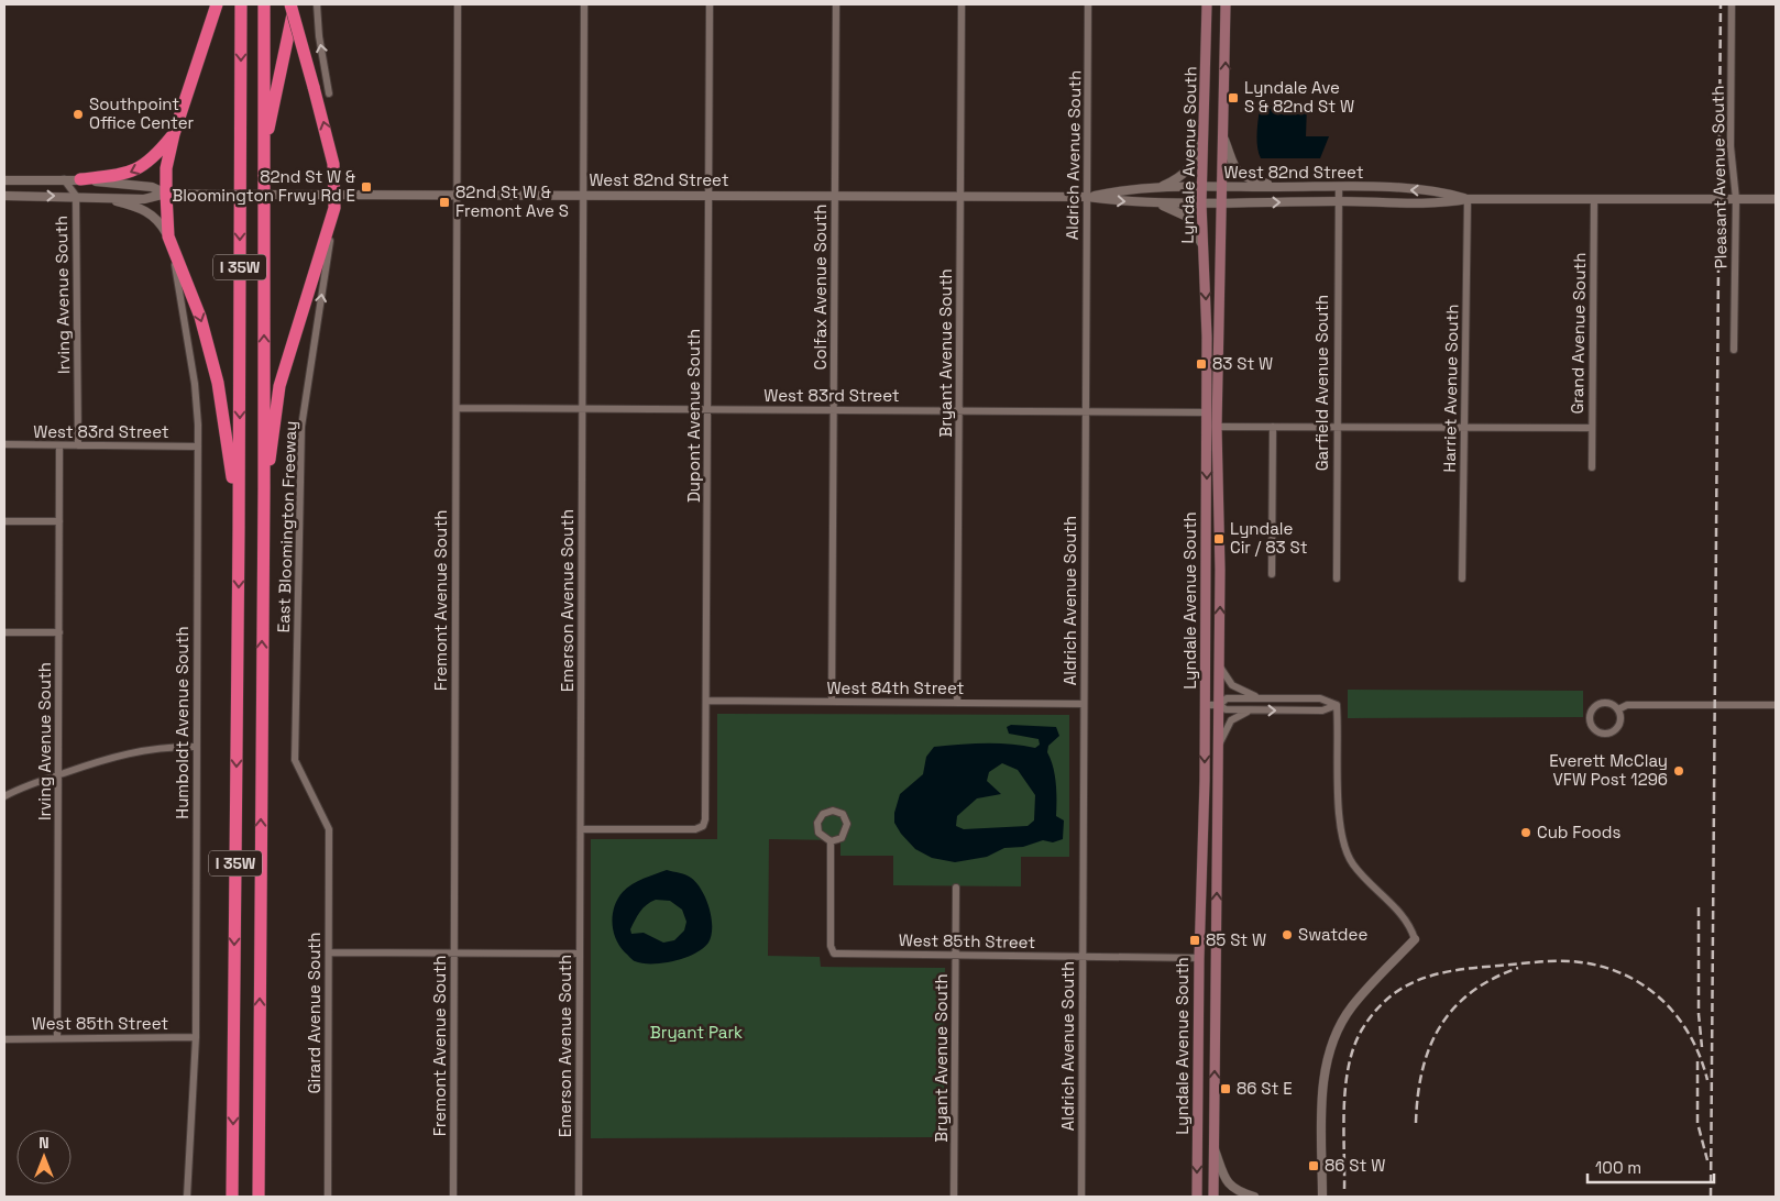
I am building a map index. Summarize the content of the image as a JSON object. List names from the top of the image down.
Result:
{
  "streets": {
    "highway": ["I 35W"],
    "main road": ["Lyndale Avenue South"],
    "street": [
      "Aldrich Avenue South",
      "West 82nd Street",
      "Pleasant Avenue South",
      "Colfax Avenue South",
      "Irving Avenue South",
      "Grand Avenue South",
      "Bryant Avenue South",
      "Garfield Avenue South",
      "Harriet Avenue South",
      "West 83rd Street",
      "Dupont Avenue South",
      "East Bloomington Freeway",
      "Fremont Avenue South",
      "Emerson Avenue South",
      "West 84th Street",
      "Humboldt Avenue South",
      "West 85th Street",
      "Girard Avenue South"
    ]
  },
  "crossings": [
    ["Aldrich Avenue South", "West 82nd Street"],
    ["Aldrich Avenue South", "West 83rd Street"],
    ["Aldrich Avenue South", "West 84th Street"],
    ["Aldrich Avenue South", "West 85th Street"],
    ["Lyndale Avenue South", "West 82nd Street"],
    ["Lyndale Avenue South", "West 83rd Street"],
    ["Lyndale Avenue South", "West 85th Street"],
    ["West 82nd Street", "Pleasant Avenue South"],
    ["West 82nd Street", "Colfax Avenue South"],
    ["West 82nd Street", "Irving Avenue South"],
    ["West 82nd Street", "Grand Avenue South"],
    ["West 82nd Street", "Bryant Avenue South"],
    ["West 82nd Street", "Garfield Avenue South"],
    ["West 82nd Street", "Harriet Avenue South"],
    ["West 82nd Street", "Dupont Avenue South"],
    ["West 82nd Street", "Fremont Avenue South"],
    ["West 82nd Street", "Emerson Avenue South"],
    ["Colfax Avenue South", "West 83rd Street"],
    ["Colfax Avenue South", "West 84th Street"],
    ["Irving Avenue South", "West 83rd Street"],
    ["Irving Avenue South", "West 85th Street"],
    ["Bryant Avenue South", "West 83rd Street"],
    ["Bryant Avenue South", "West 84th Street"],
    ["Bryant Avenue South", "West 85th Street"],
    ["West 83rd Street", "Dupont Avenue South"],
    ["West 83rd Street", "Fremont Avenue South"],
    ["West 83rd Street", "Emerson Avenue South"],
    ["West 83rd Street", "Humboldt Avenue South"],
    ["Dupont Avenue South", "Emerson Avenue South"],
    ["Dupont Avenue South", "West 84th Street"],
    ["East Bloomington Freeway", "Girard Avenue South"],
    ["Humboldt Avenue South", "West 85th Street"]
  ],
  "one_way": ["East Bloomington Freeway"],
  "parks": ["Bryant Park"],
  "places": {
    "transit": [
      "Lyndale Ave S & 82nd St W",
      "82nd St W & Bloomington Frwy Rd E",
      "82nd St W & Fremont Ave S",
      "83 St W",
      "Lyndale Cir / 83 St",
      "85 St W",
      "86 St E",
      "86 St W"
    ],
    "other": [
      "Southpoint Office Center",
      "Everett McClay VFW Post 1296",
      "Cub Foods",
      "Swatdee"
    ]
  },
  "scale_bar": "100 m",
  "north": "top"
}
